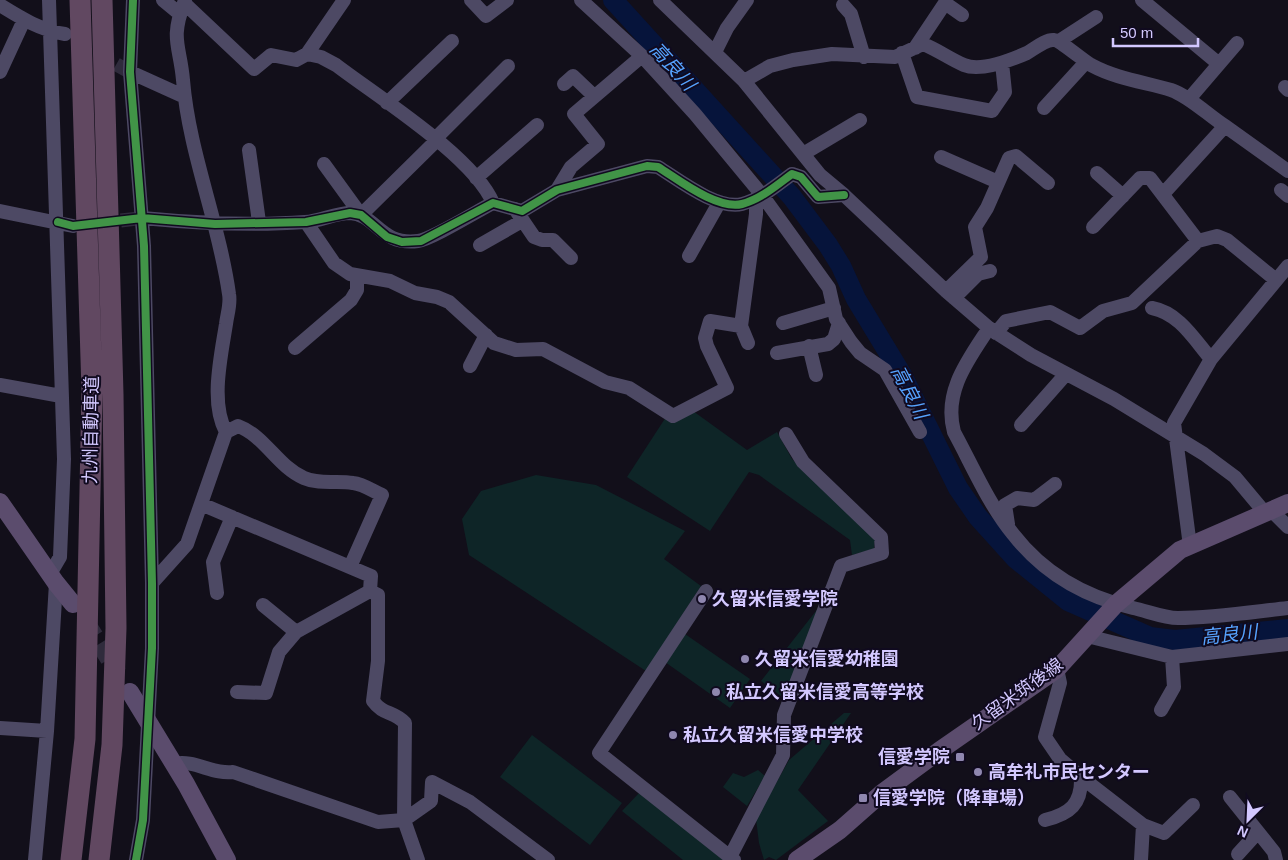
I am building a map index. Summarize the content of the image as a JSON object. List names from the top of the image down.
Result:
{
  "streets": {
    "highway": ["九州自動車道"],
    "main road": ["久留米筑後線"]
  },
  "water": ["高良川"],
  "places": {
    "other": [
      "久留米信愛学院",
      "久留米信愛幼稚園",
      "私立久留米信愛高等学校",
      "私立久留米信愛中学校",
      "高牟礼市民センター"
    ],
    "transit": ["信愛学院", "信愛学院（降車場）"]
  },
  "scale_bar": "50 m",
  "north": "bottom left"
}
